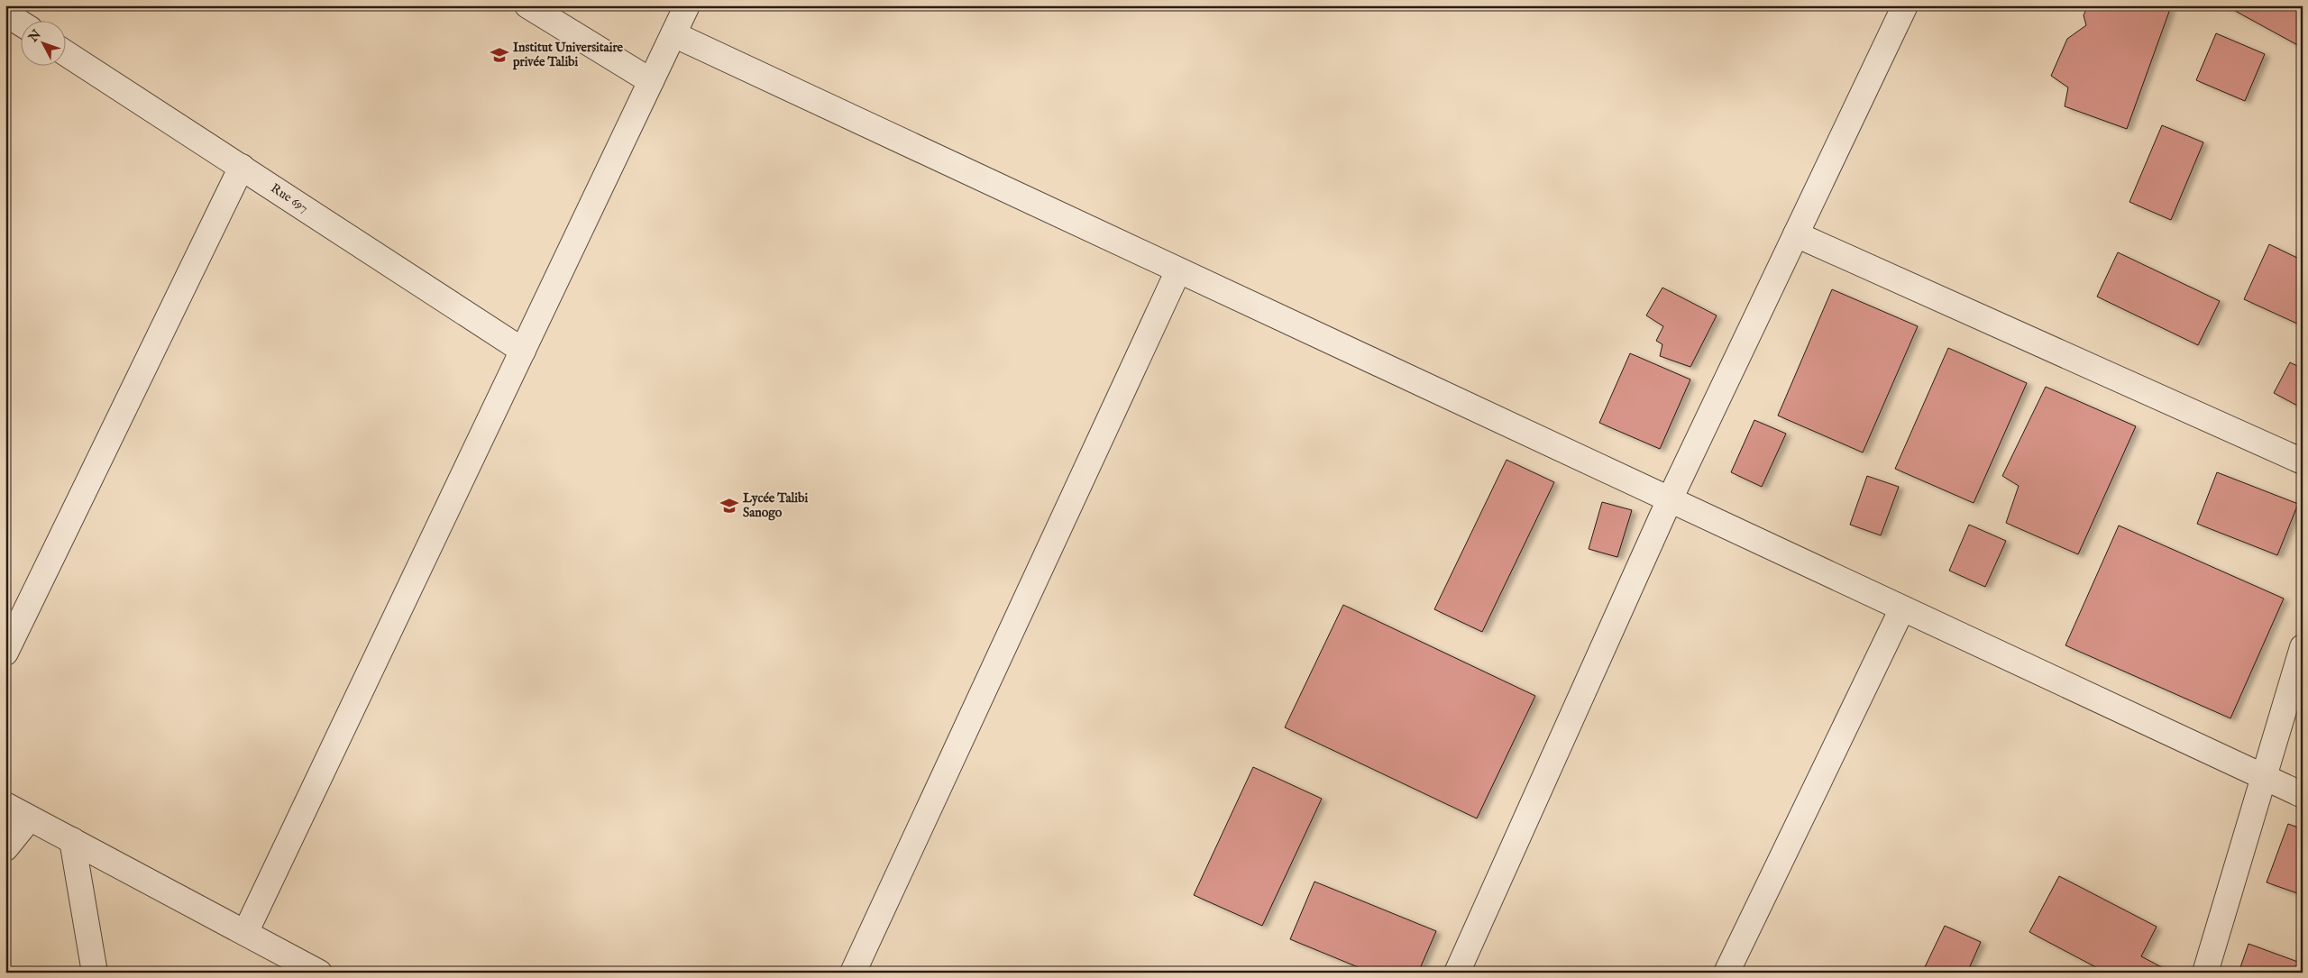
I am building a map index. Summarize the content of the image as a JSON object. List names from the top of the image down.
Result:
{
  "streets": {
    "street": ["Rue 697"]
  },
  "places": {
    "school or university": ["Institut Universitaire privée Talibi", "Lycée Talibi Sanogo"]
  },
  "north": "top left"
}
